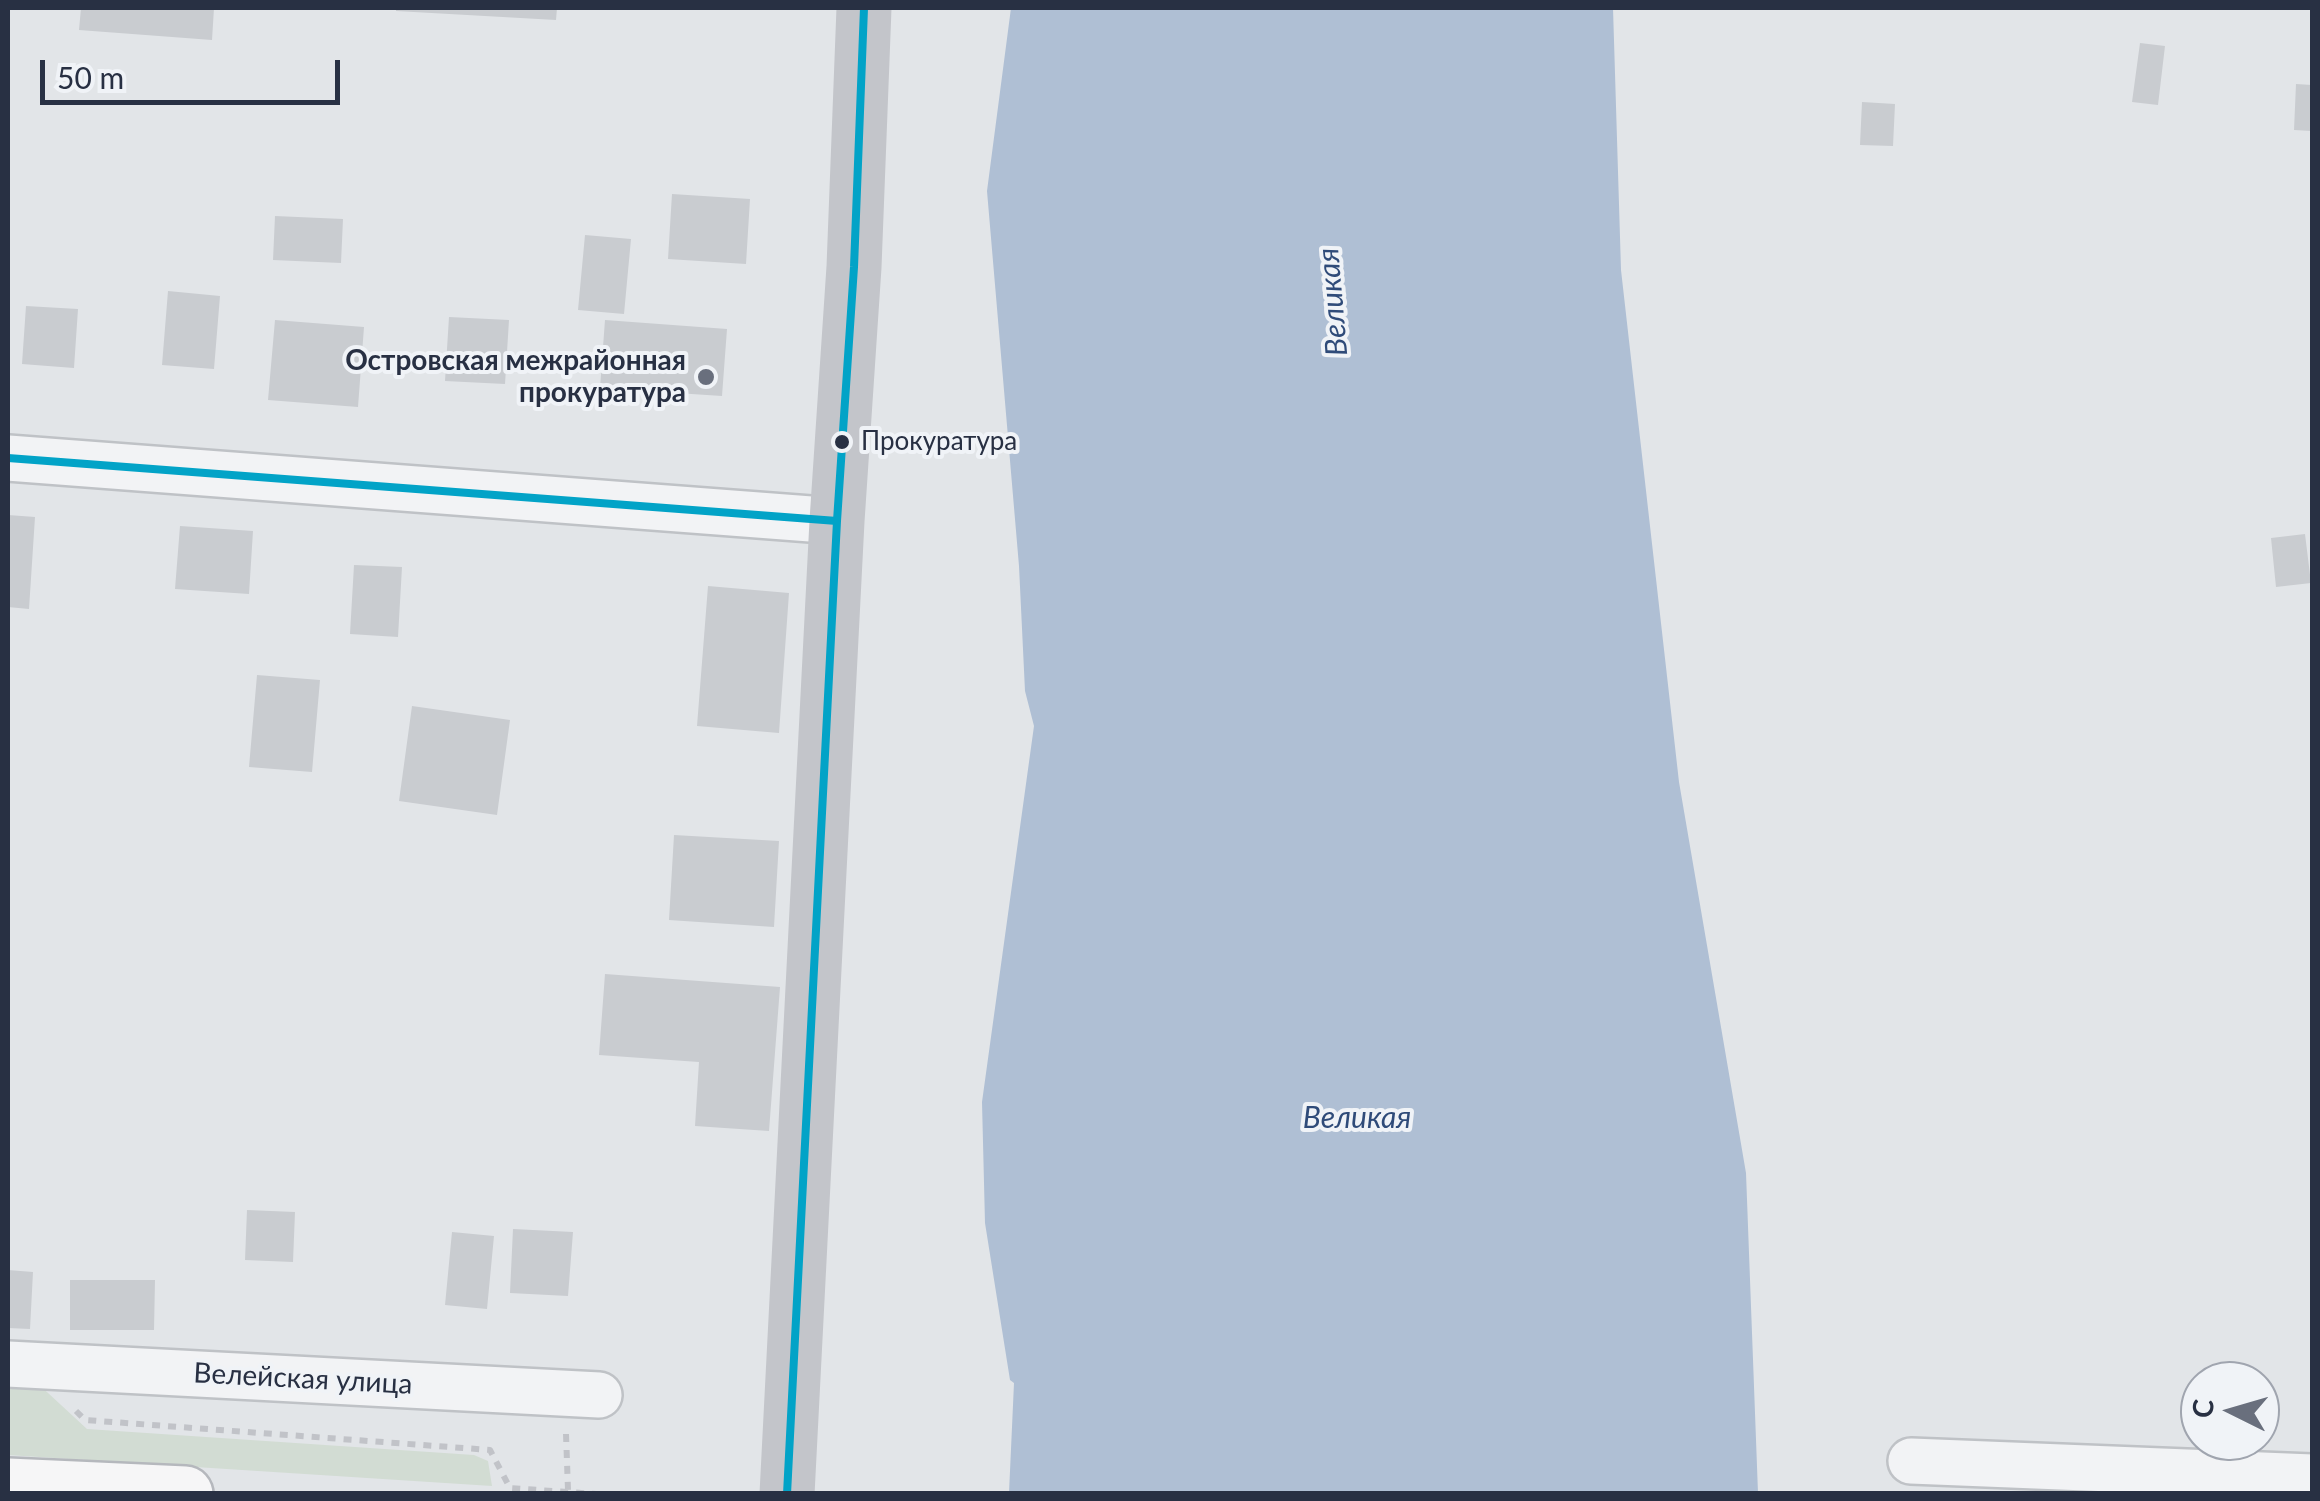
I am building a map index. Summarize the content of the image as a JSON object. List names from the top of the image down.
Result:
{
  "streets": {
    "street": ["Велейская улица"]
  },
  "water": ["Великая"],
  "places": ["Островская межрайонная прокуратура", "Прокуратура"],
  "scale_bar": "50 m",
  "north": "left"
}
